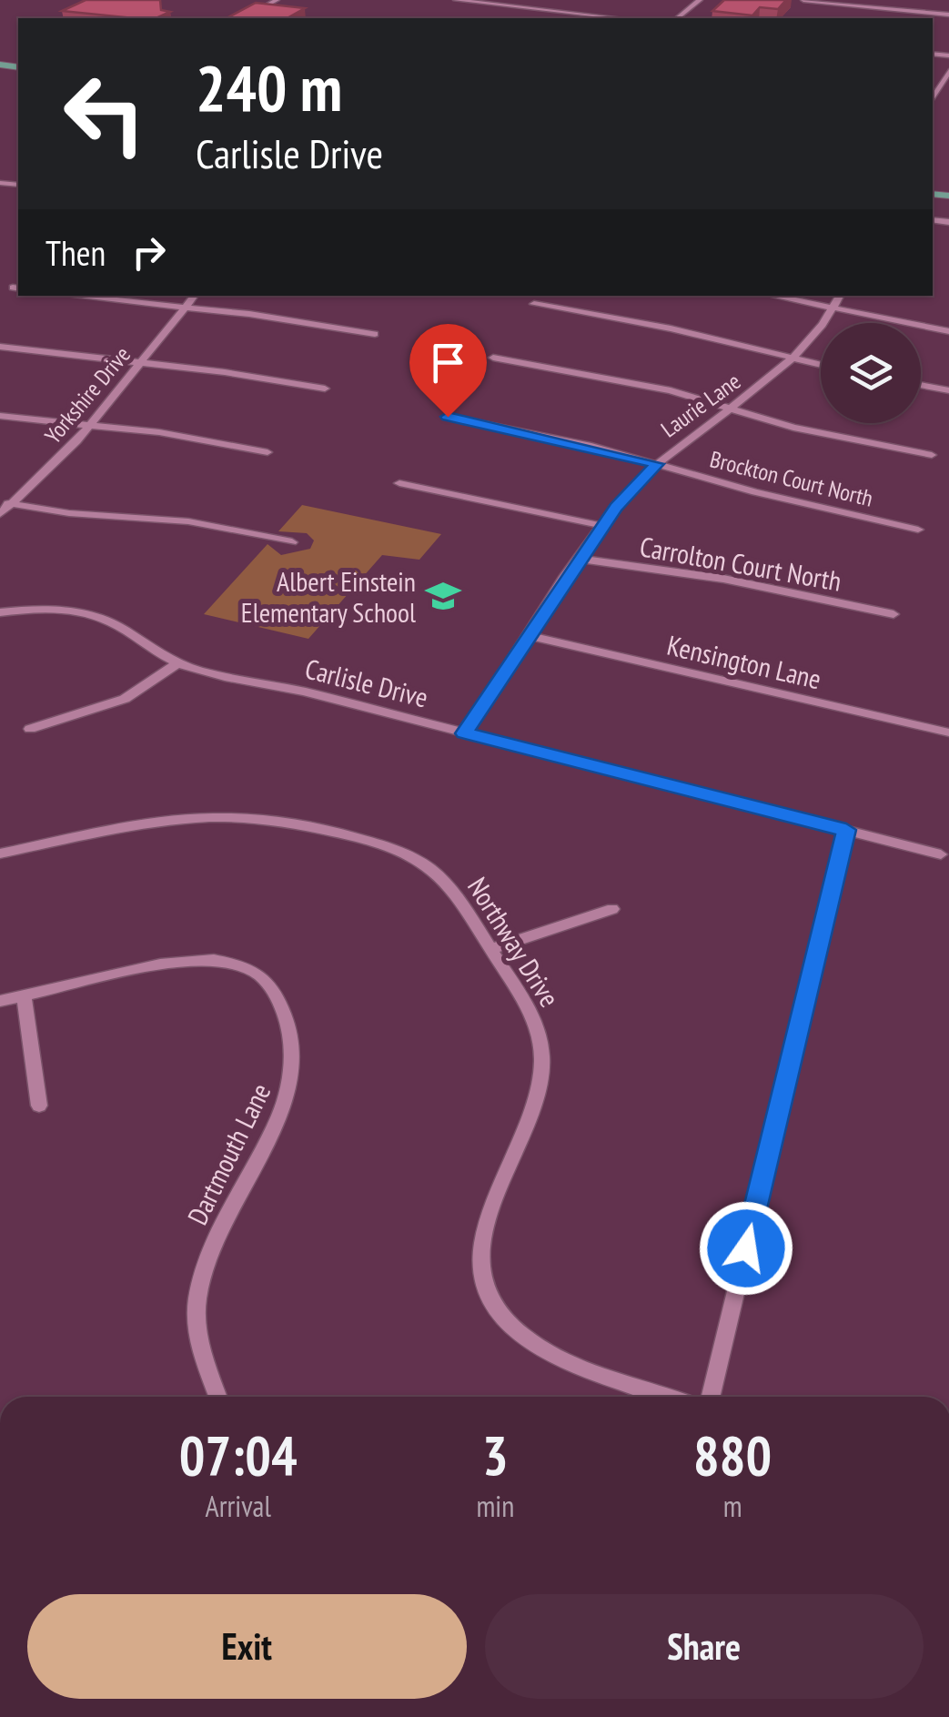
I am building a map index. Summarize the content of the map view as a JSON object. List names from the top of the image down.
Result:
{
  "streets": {
    "street": [
      "Yorkshire Drive",
      "Laurie Lane",
      "Brockton Court North",
      "Carrolton Court North",
      "Kensington Lane",
      "Carlisle Drive",
      "Northway Drive",
      "Dartmouth Lane"
    ]
  },
  "crossings": [
    ["Laurie Lane", "Brockton Court North"],
    ["Laurie Lane", "Carrolton Court North"],
    ["Laurie Lane", "Kensington Lane"],
    ["Laurie Lane", "Carlisle Drive"]
  ],
  "places": {
    "school or university": ["Albert Einstein Elementary School"]
  },
  "page": {
    "turn": ["240 m", "Carlisle Drive"],
    "then": "Then",
    "eta": [
      "07:04",
      "Arrival",
      "3",
      "min",
      "880",
      "m"
    ],
    "buttons": ["Exit", "Share"]
  }
}
